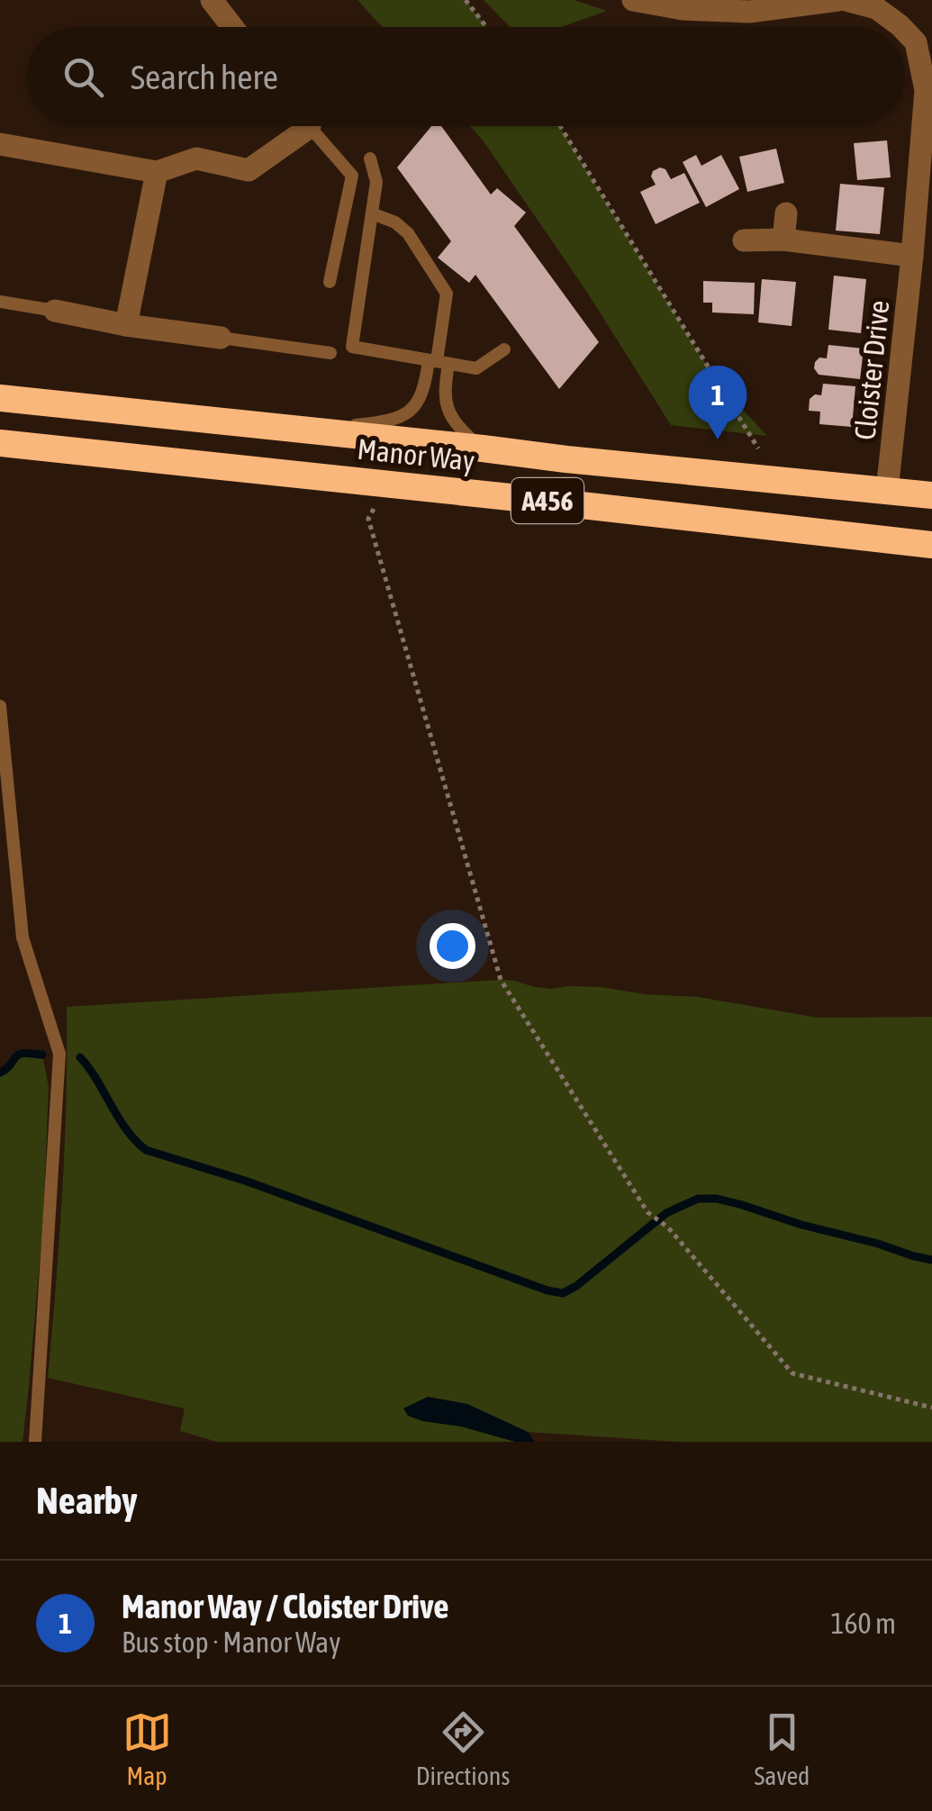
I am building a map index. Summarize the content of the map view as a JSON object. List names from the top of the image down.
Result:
{
  "streets": {
    "highway": ["Manor Way", "A456"],
    "street": ["Cloister Drive"]
  },
  "crossings": [
    ["Cloister Drive", "Manor Way"]
  ],
  "page": {
    "search": "Search here",
    "pins": "1",
    "heading": "Nearby",
    "list": [
      {
        "mark": "1",
        "name": "Manor Way / Cloister Drive",
        "note": "Bus stop · Manor Way",
        "value": "160 m"
      }
    ],
    "nav": ["Map", "Directions", "Saved"]
  }
}
